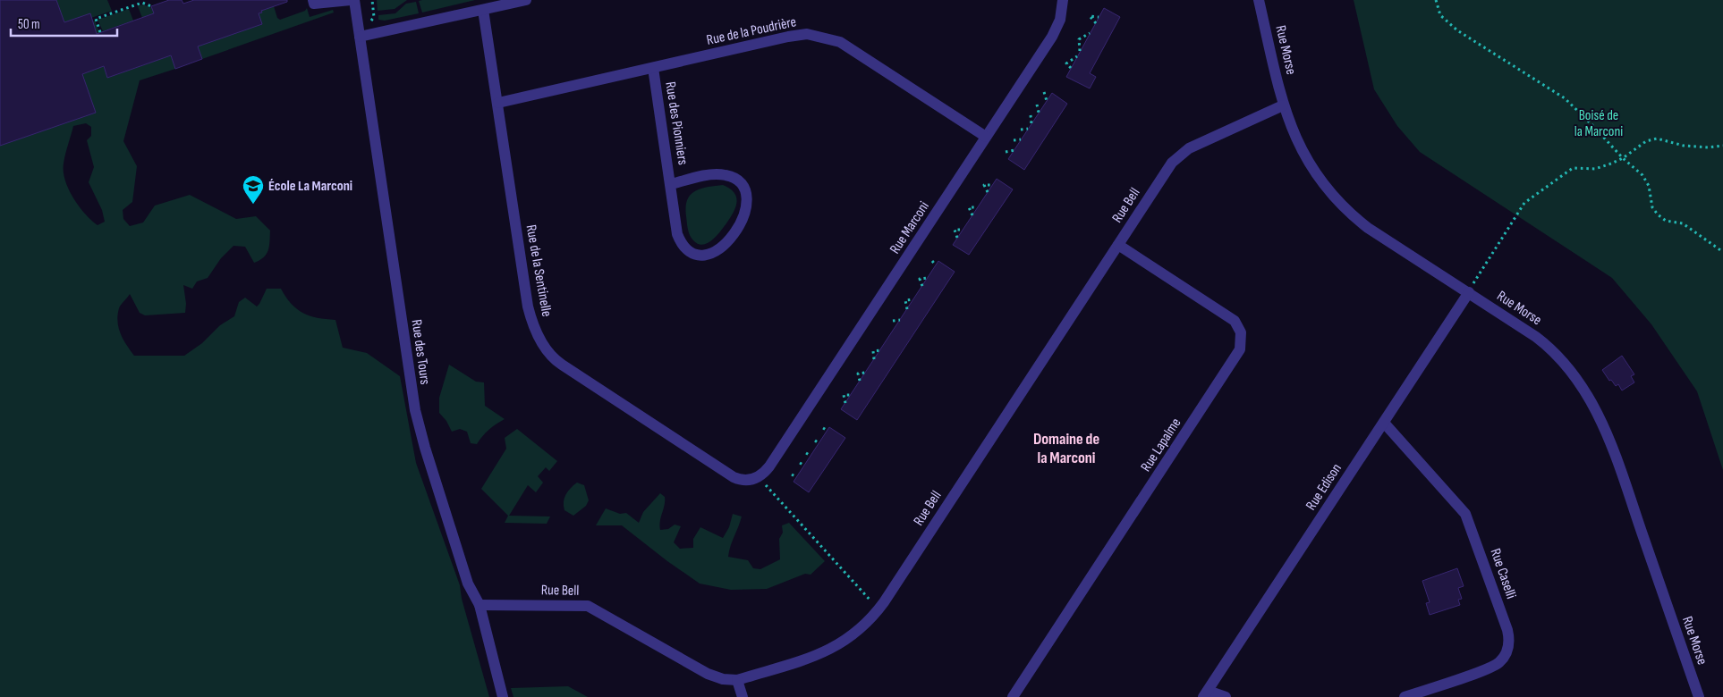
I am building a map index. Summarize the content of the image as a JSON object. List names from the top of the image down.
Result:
{
  "streets": {
    "street": [
      "Rue de la Poudrière",
      "Rue Morse",
      "Rue des Pionniers",
      "Rue Bell",
      "Rue Marconi",
      "Rue de la Sentinelle",
      "Rue des Tours",
      "Rue Lapalme",
      "Rue Edison",
      "Rue Caselli"
    ]
  },
  "crossings": [
    ["Rue de la Poudrière", "Rue des Pionniers"],
    ["Rue de la Poudrière", "Rue Marconi"],
    ["Rue de la Poudrière", "Rue de la Sentinelle"],
    ["Rue Morse", "Rue Bell"],
    ["Rue Morse", "Rue Edison"],
    ["Rue Bell", "Rue des Tours"],
    ["Rue Bell", "Rue Lapalme"],
    ["Rue Marconi", "Rue de la Sentinelle"],
    ["Rue Edison", "Rue Caselli"]
  ],
  "districts": ["Domaine de la Marconi"],
  "parks": ["Boisé de la Marconi"],
  "places": {
    "school or university": ["École La Marconi"]
  },
  "scale_bar": "50 m"
}
